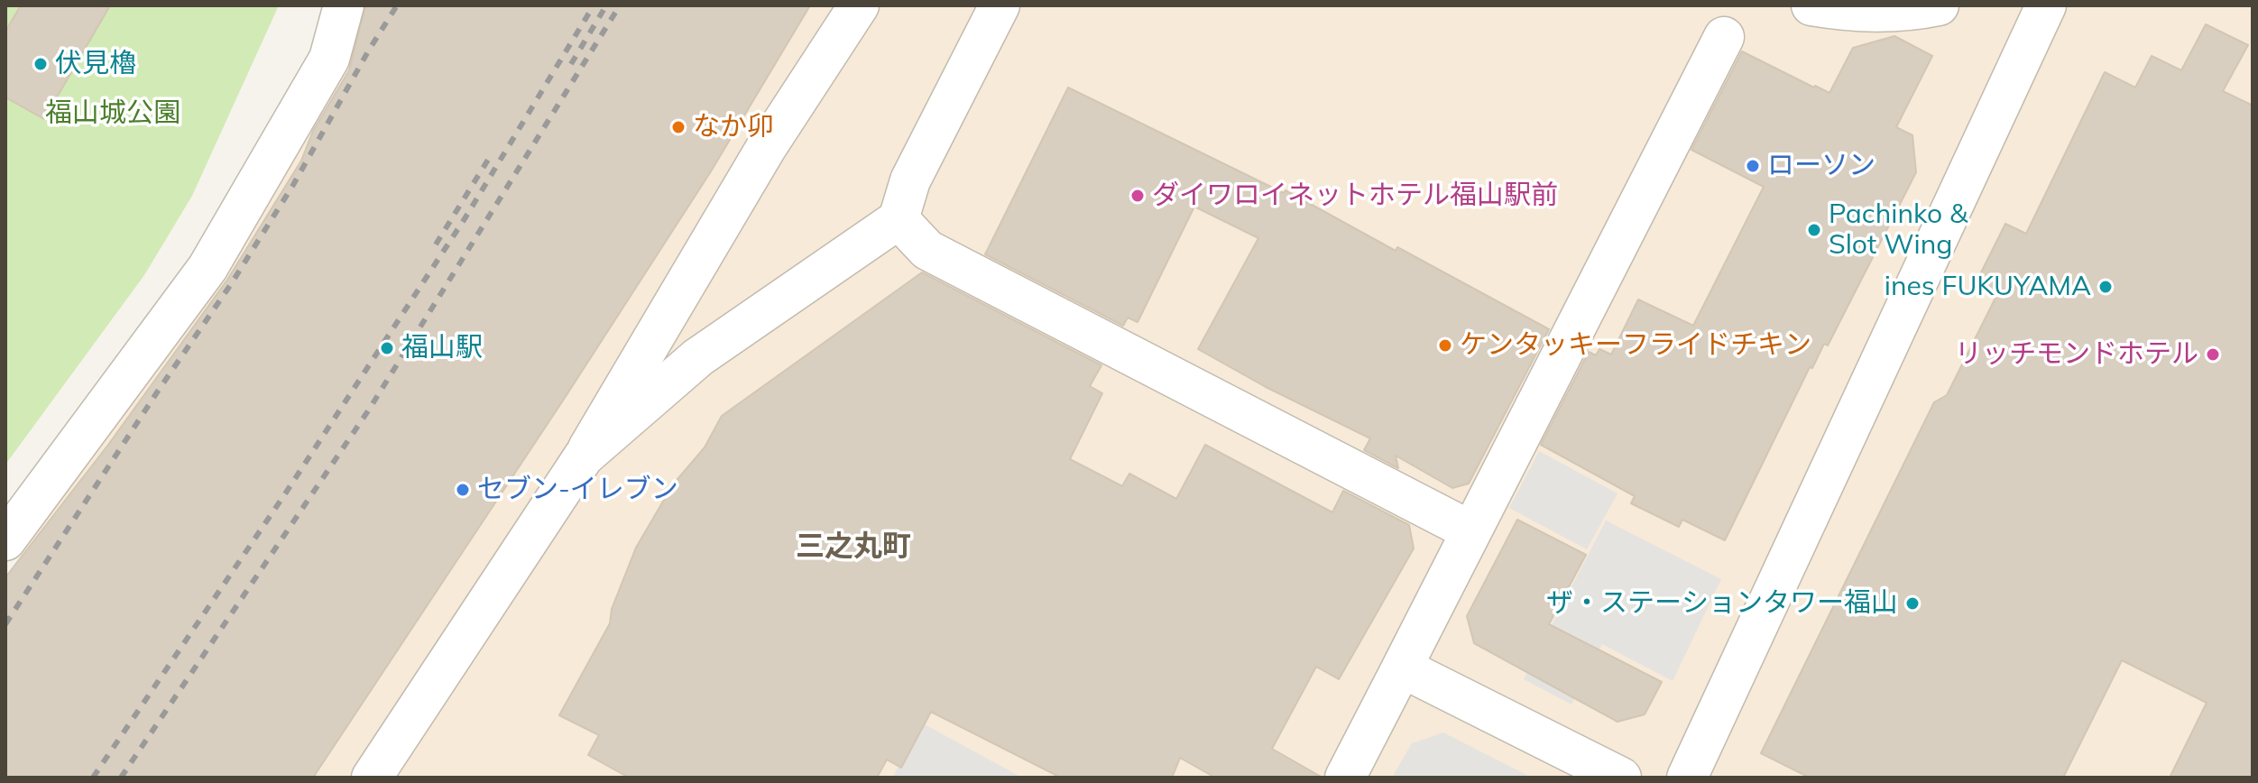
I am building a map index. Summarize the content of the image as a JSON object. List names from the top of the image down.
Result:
{
  "districts": ["三之丸町"],
  "parks": ["福山城公園"],
  "places": [
    "伏見櫓",
    "なか卯",
    "ローソン",
    "ダイワロイネットホテル福山駅前",
    "Pachinko & Slot Wing",
    "ines FUKUYAMA",
    "ケンタッキーフライドチキン",
    "福山駅",
    "リッチモンドホテル",
    "セブン-イレブン",
    "ザ・ステーションタワー福山"
  ]
}
